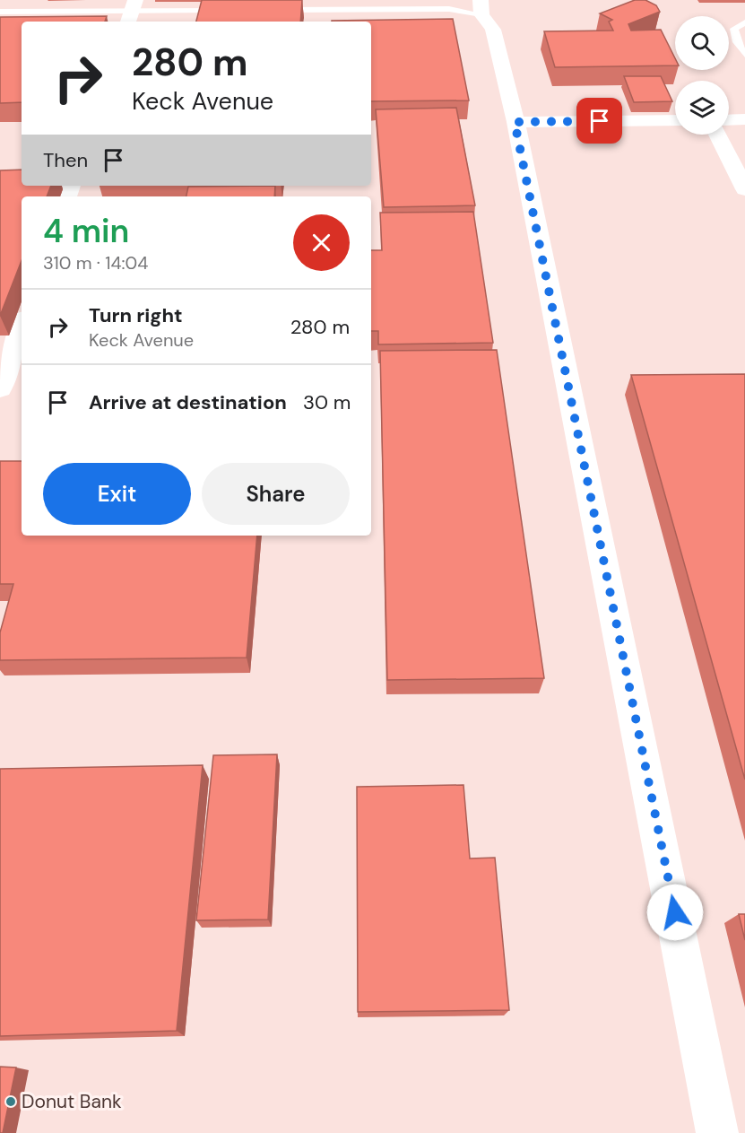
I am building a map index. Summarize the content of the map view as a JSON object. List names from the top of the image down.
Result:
{
  "places": ["Donut Bank"],
  "page": {
    "turn": ["280 m", "Keck Avenue"],
    "then": "Then",
    "heading": ["4 min", "310 m · 14:04"],
    "list": [
      {
        "name": "Turn right",
        "note": "Keck Avenue",
        "value": "280 m"
      },
      {
        "name": "Arrive at destination",
        "value": "30 m"
      }
    ],
    "buttons": ["Exit", "Share"]
  }
}
